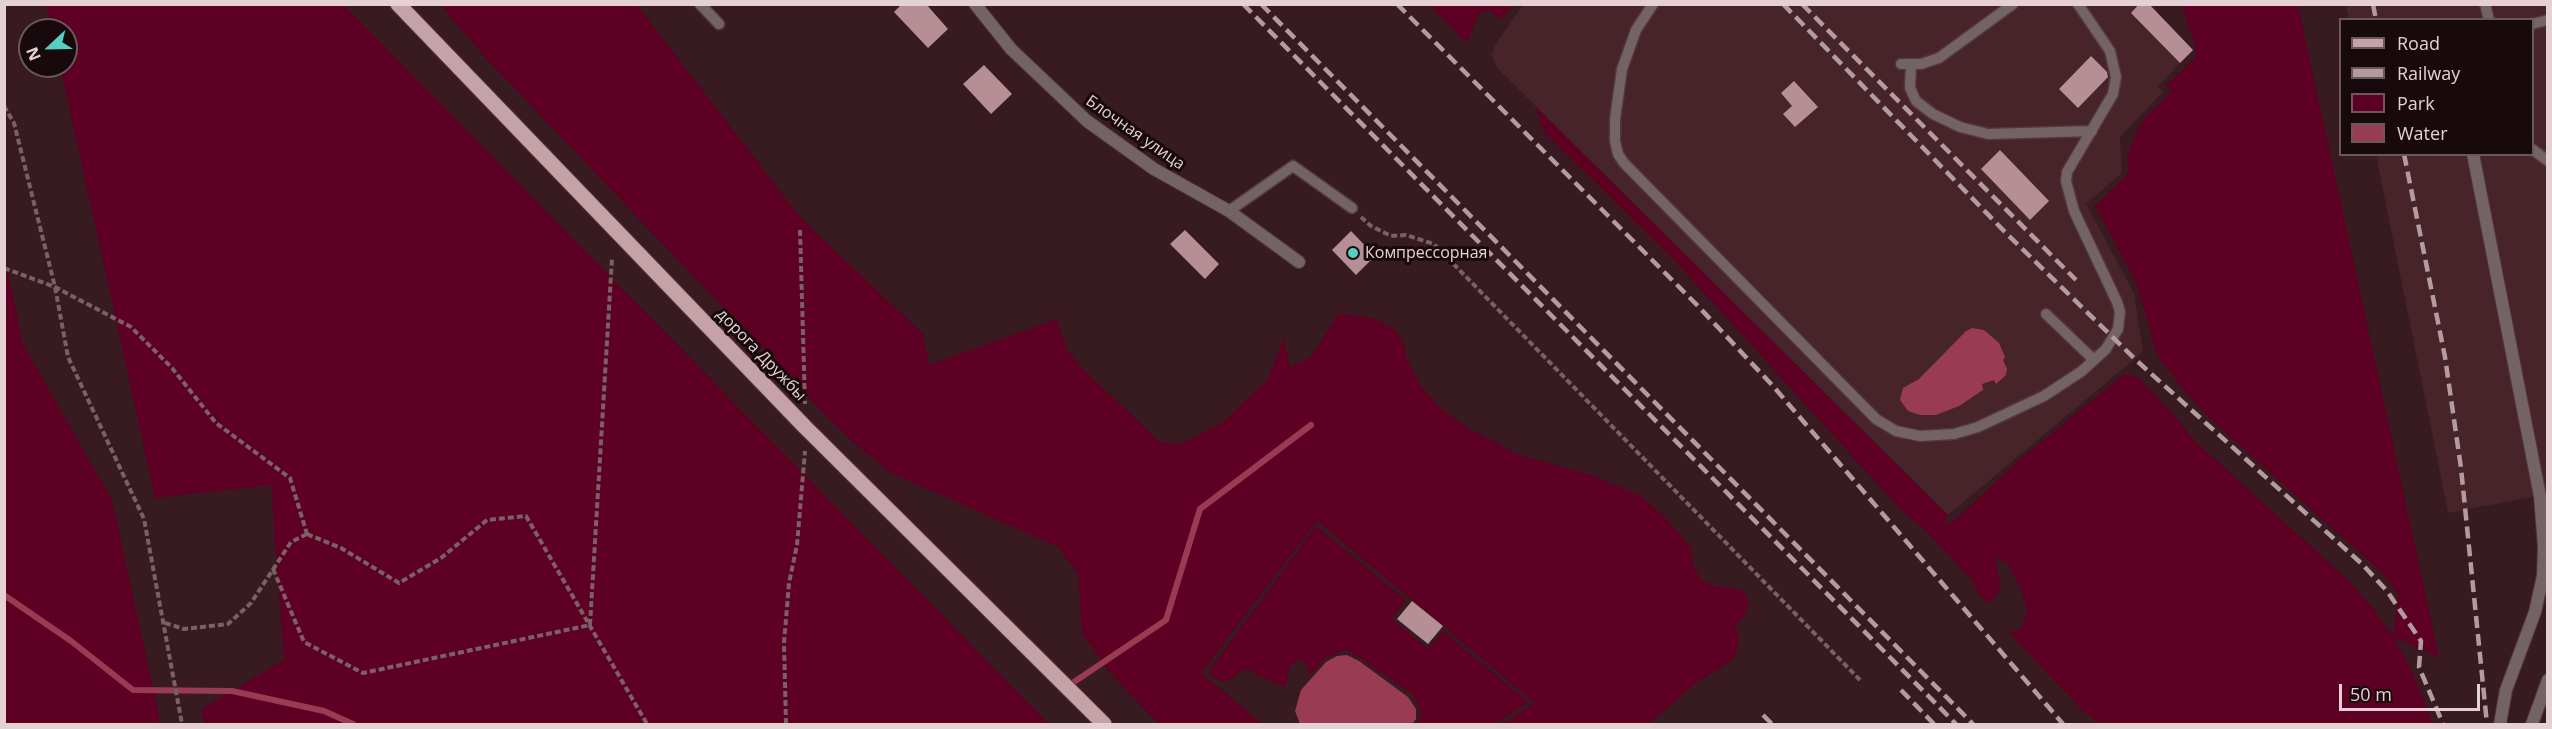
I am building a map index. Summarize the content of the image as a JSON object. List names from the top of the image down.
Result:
{
  "streets": {
    "main road": ["дорога Дружбы"],
    "street": ["Блочная улица"]
  },
  "places": ["Компрессорная"],
  "legend": [
    "Road",
    "Railway",
    "Park",
    "Water"
  ],
  "scale_bar": "50 m",
  "north": "left"
}
